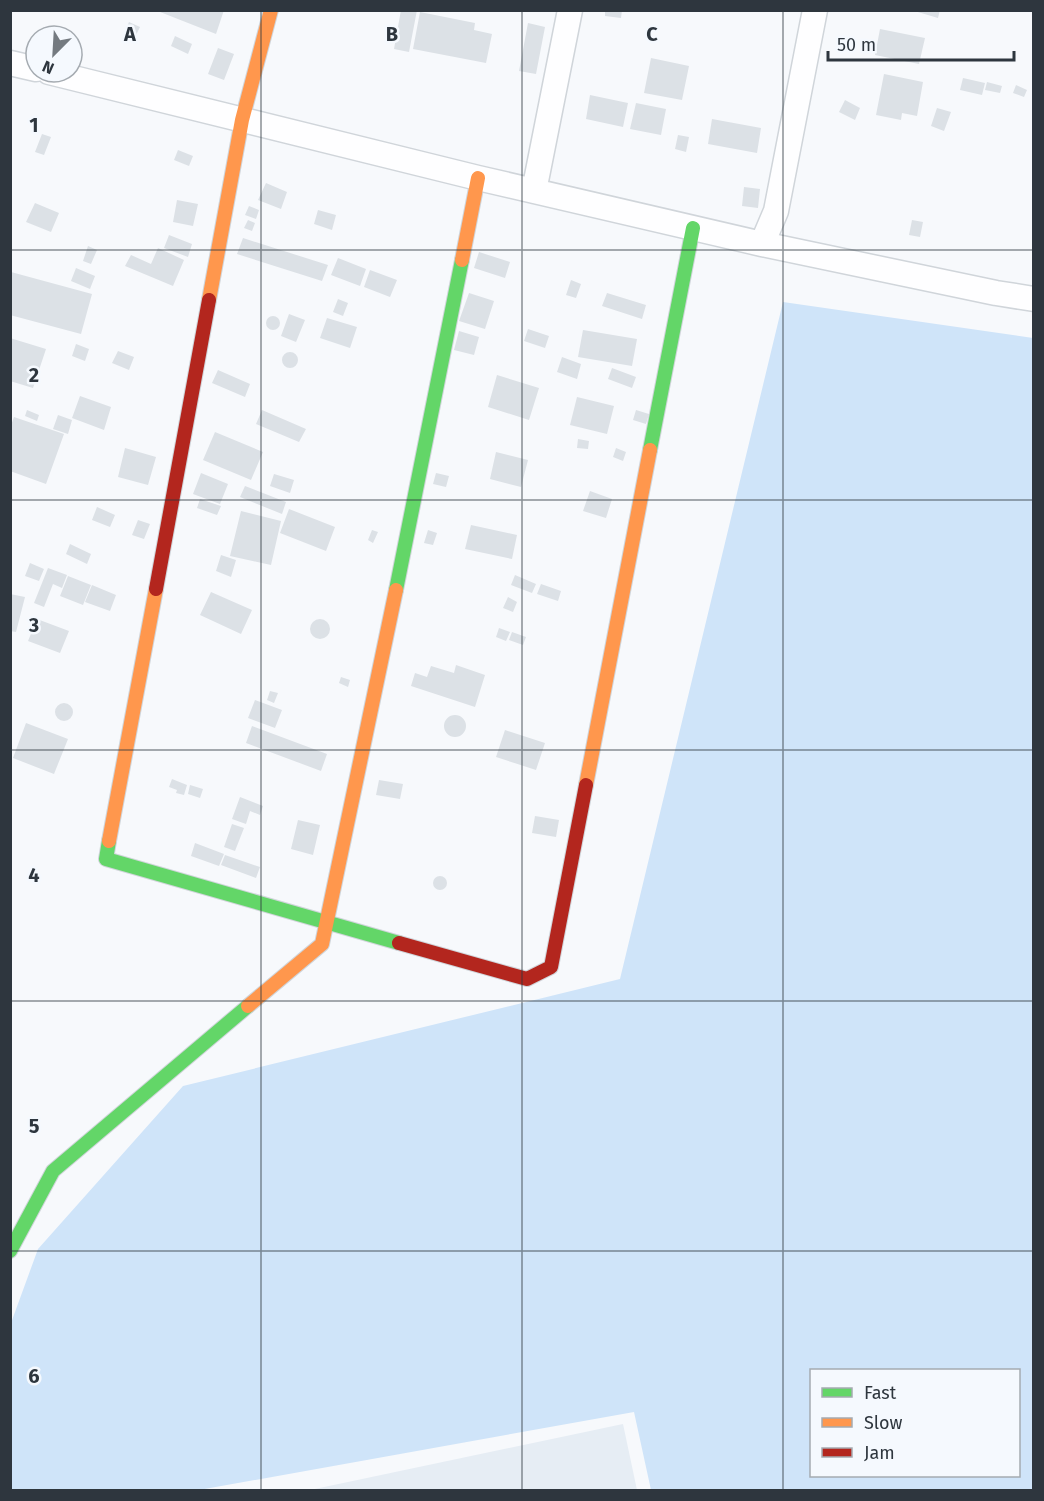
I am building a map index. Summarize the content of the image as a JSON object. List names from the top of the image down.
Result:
{
  "legend": ["Fast", "Slow", "Jam"],
  "scale_bar": "50 m",
  "north": "bottom left",
  "grid": {
    "columns": ["A", "B", "C"],
    "rows": [
      "1",
      "2",
      "3",
      "4",
      "5",
      "6"
    ]
  }
}
